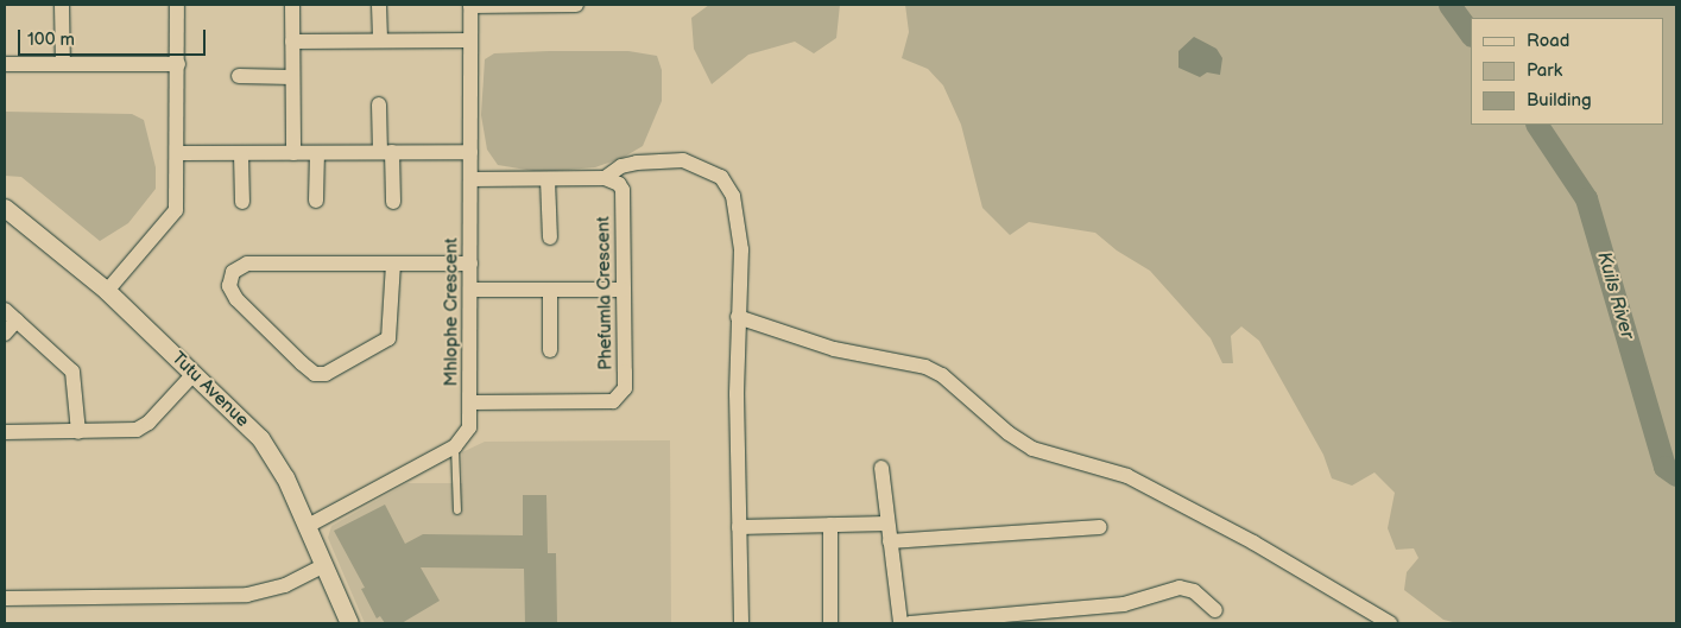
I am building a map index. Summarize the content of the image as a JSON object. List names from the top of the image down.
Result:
{
  "streets": {
    "street": ["Phefumla Crescent", "Mhlophe Crescent", "Tutu Avenue"]
  },
  "crossings": [
    ["Phefumla Crescent", "Mhlophe Crescent"],
    ["Mhlophe Crescent", "Tutu Avenue"]
  ],
  "water": ["Kuils River"],
  "legend": ["Road", "Park", "Building"],
  "scale_bar": "100 m"
}
